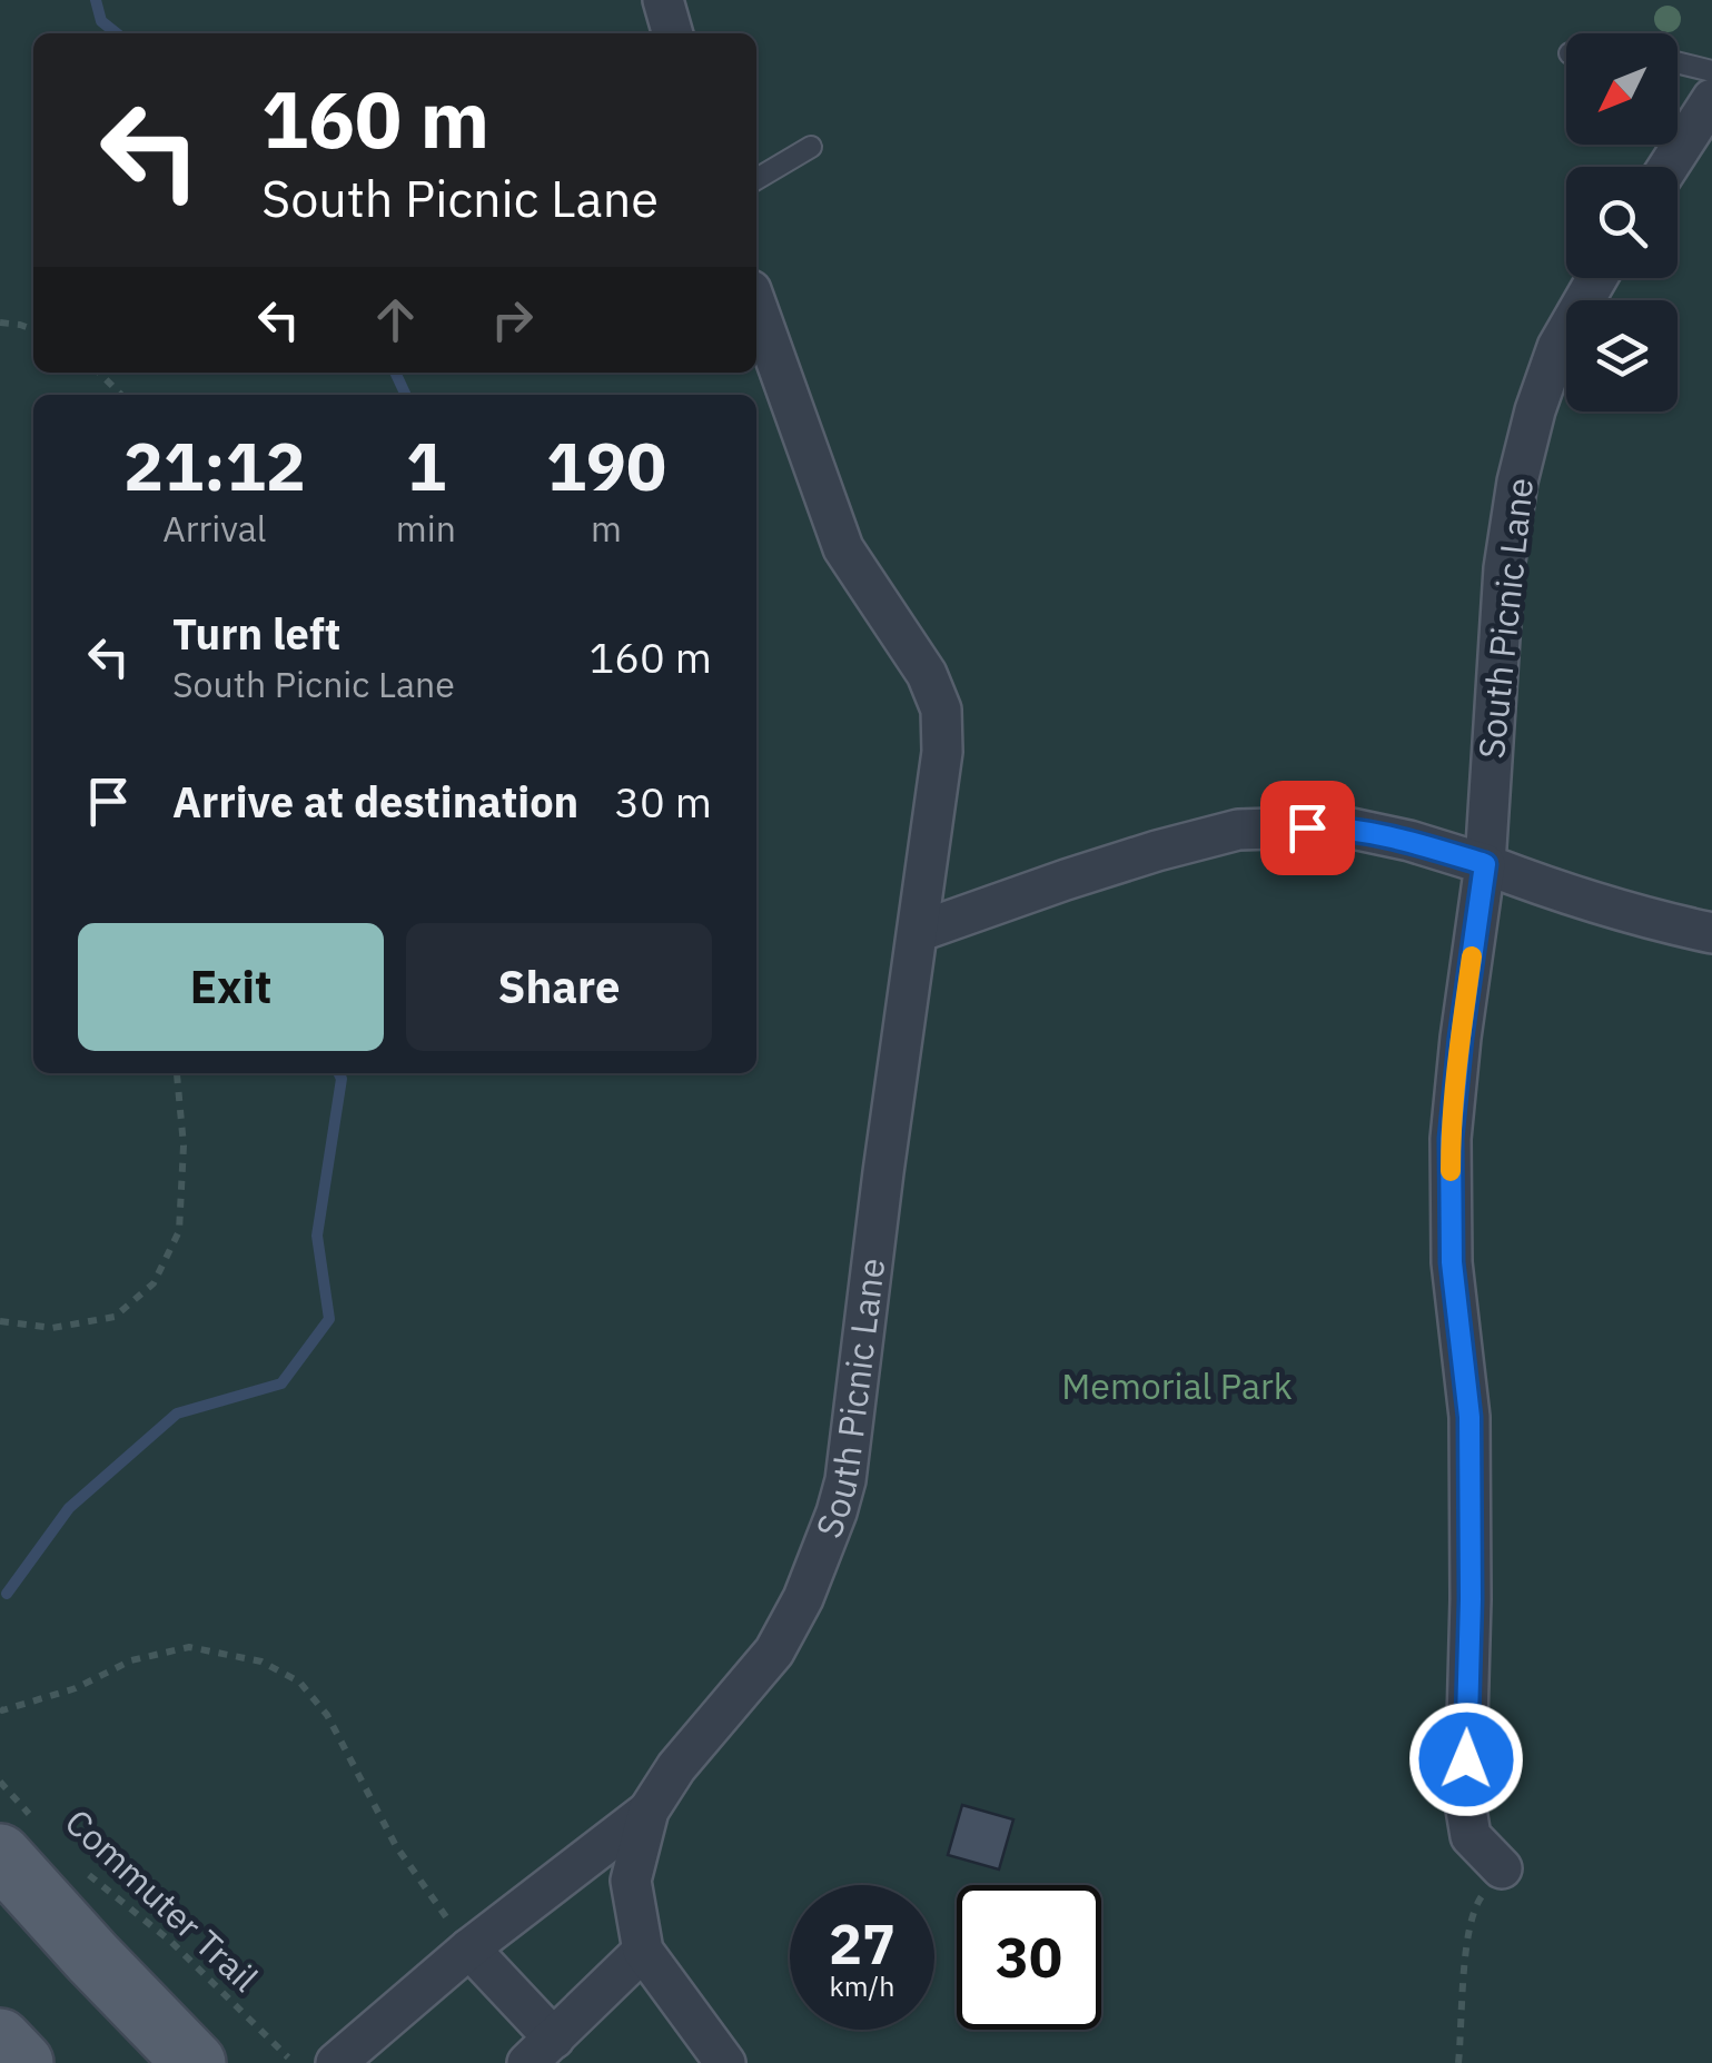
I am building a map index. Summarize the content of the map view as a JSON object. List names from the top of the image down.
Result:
{
  "streets": {
    "street": ["South Picnic Lane"],
    "path": ["Commuter Trail"]
  },
  "parks": ["Memorial Park"],
  "north": "bottom left",
  "page": {
    "turn": ["160 m", "South Picnic Lane"],
    "eta": [
      "21:12",
      "Arrival",
      "1",
      "min",
      "190",
      "m"
    ],
    "list": [
      {
        "name": "Turn left",
        "note": "South Picnic Lane",
        "value": "160 m"
      },
      {
        "name": "Arrive at destination",
        "value": "30 m"
      }
    ],
    "buttons": ["Exit", "Share"],
    "speed": "27 km/h",
    "limit": "30"
  }
}
